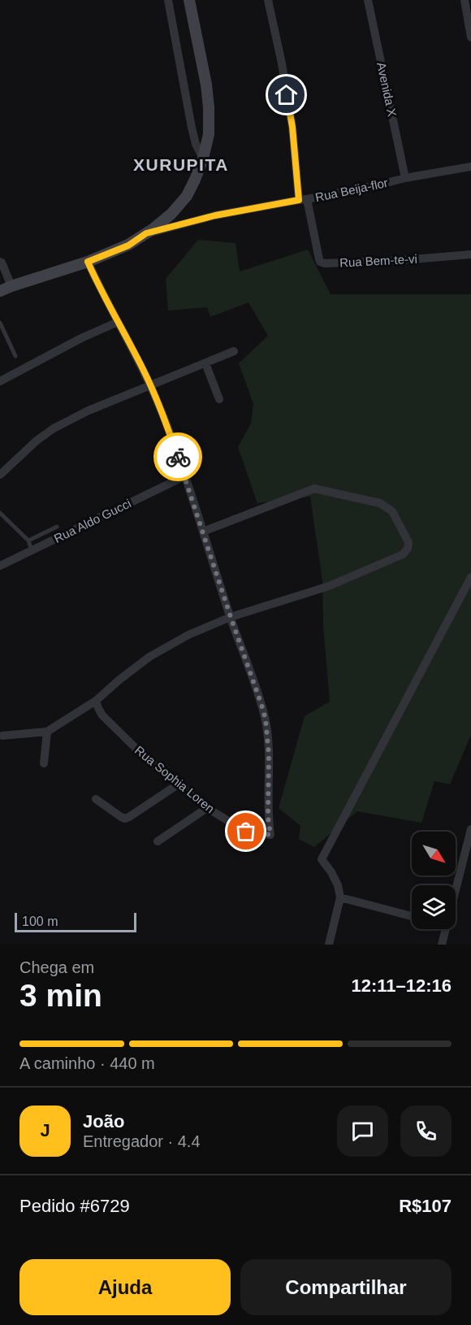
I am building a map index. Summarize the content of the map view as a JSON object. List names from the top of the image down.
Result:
{
  "streets": {
    "street": [
      "Avenida X",
      "Rua Beija-flor",
      "Rua Bem-te-vi",
      "Rua Aldo Gucci",
      "Rua Sophia Loren"
    ]
  },
  "crossings": [
    ["Avenida X", "Rua Beija-flor"],
    ["Rua Beija-flor", "Rua Bem-te-vi"]
  ],
  "districts": ["XURUPITA"],
  "scale_bar": "100 m",
  "north": "bottom right",
  "page": {
    "scale": "100 m",
    "heading": ["3 min", "Chega em", "12:11–12:16"],
    "panel": [
      "João",
      "Entregador · 4.4",
      "Pedido #6729",
      "R$107"
    ],
    "bar": "A caminho · 440 m",
    "round": "J",
    "buttons": ["Ajuda", "Compartilhar"]
  }
}
